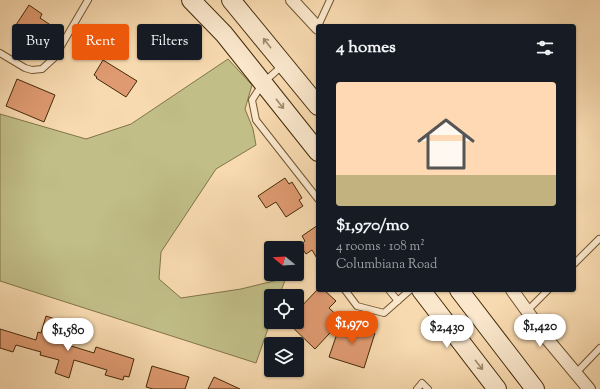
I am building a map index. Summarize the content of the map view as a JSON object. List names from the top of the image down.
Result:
{
  "north": "left",
  "page": {
    "chip": ["Buy", "Rent", "Filters"],
    "heading": "4 homes",
    "list": [
      {
        "name": "$1,970/mo",
        "note": "4 rooms · 108 m² · Columbiana Road"
      }
    ],
    "price": [
      "$1,970",
      "$1,420",
      "$2,430",
      "$1,580"
    ]
  }
}
